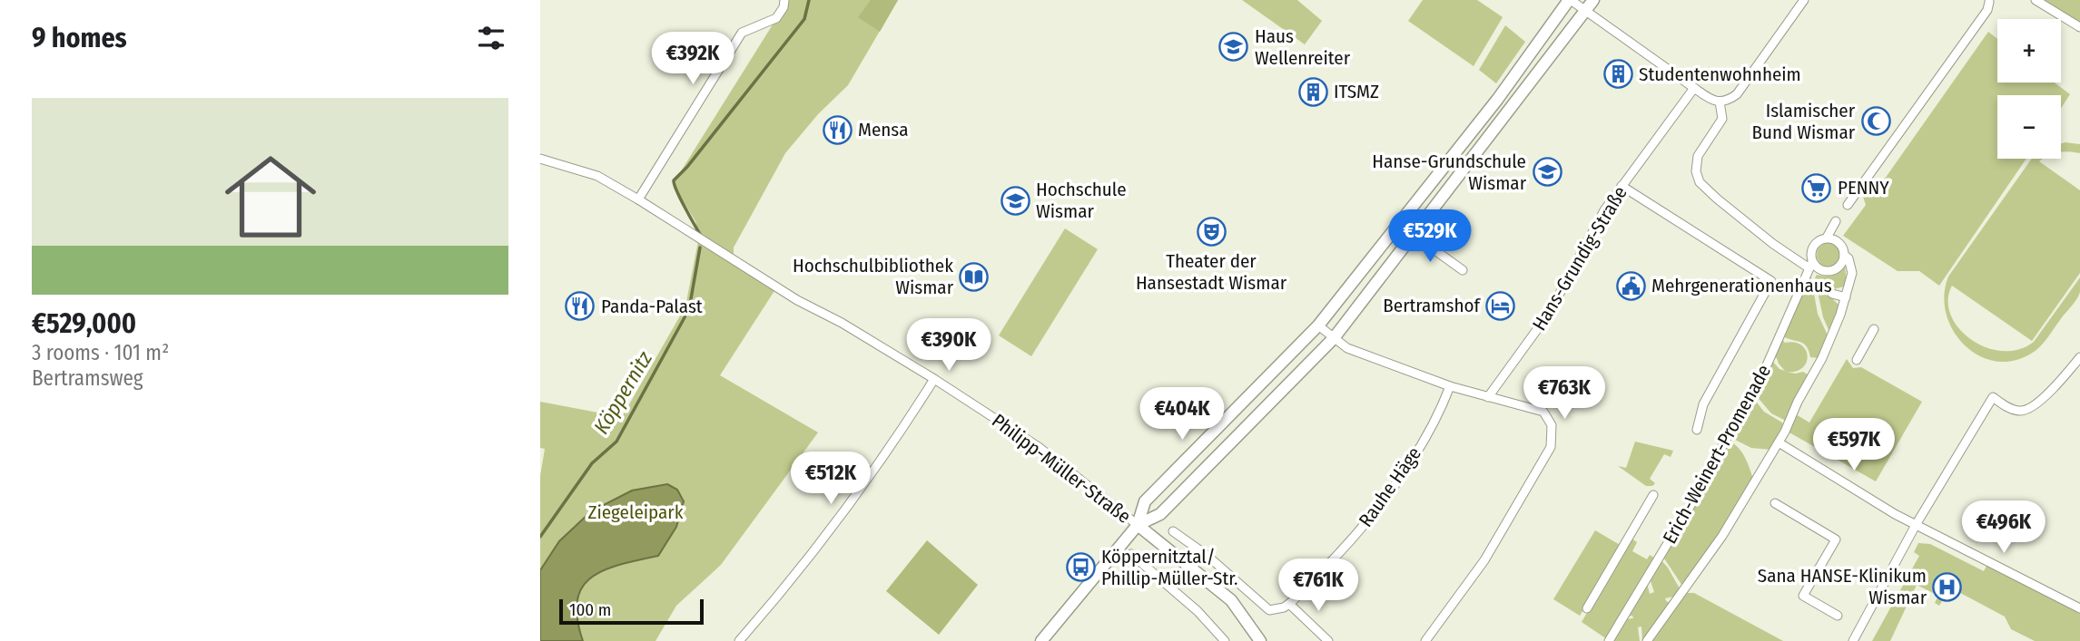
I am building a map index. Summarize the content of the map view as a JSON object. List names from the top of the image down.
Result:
{
  "streets": {
    "street": [
      "Hans-Grundig-Straße",
      "Erich-Weinert-Promenade",
      "Philipp-Müller-Straße",
      "Rauhe Häge"
    ]
  },
  "water": ["Köppernitz"],
  "parks": ["Ziegeleipark"],
  "places": {
    "school or university": ["Haus Wellenreiter", "Hanse-Grundschule Wismar", "Hochschule Wismar"],
    "building": ["Studentenwohnheim", "ITSMZ"],
    "mosque": ["Islamischer Bund Wismar"],
    "restaurant": ["Mensa", "Panda-Palast"],
    "supermarket": ["PENNY"],
    "theatre": ["Theater der Hansestadt Wismar"],
    "library": ["Hochschulbibliothek Wismar"],
    "public building": ["Mehrgenerationenhaus"],
    "hotel": ["Bertramshof"],
    "bus stop": ["Köppernitztal/ Phillip-Müller-Str."],
    "hospital": ["Sana HANSE-Klinikum Wismar"]
  },
  "scale_bar": "100 m",
  "page": {
    "heading": "9 homes",
    "map_buttons": ["+", "−"],
    "price": [
      "€392K",
      "€529K",
      "€390K",
      "€763K",
      "€404K",
      "€597K",
      "€512K",
      "€496K",
      "€761K"
    ],
    "list": [
      {
        "name": "€529,000",
        "note": "3 rooms · 101 m² · Bertramsweg"
      }
    ],
    "scale": "100 m"
  }
}
